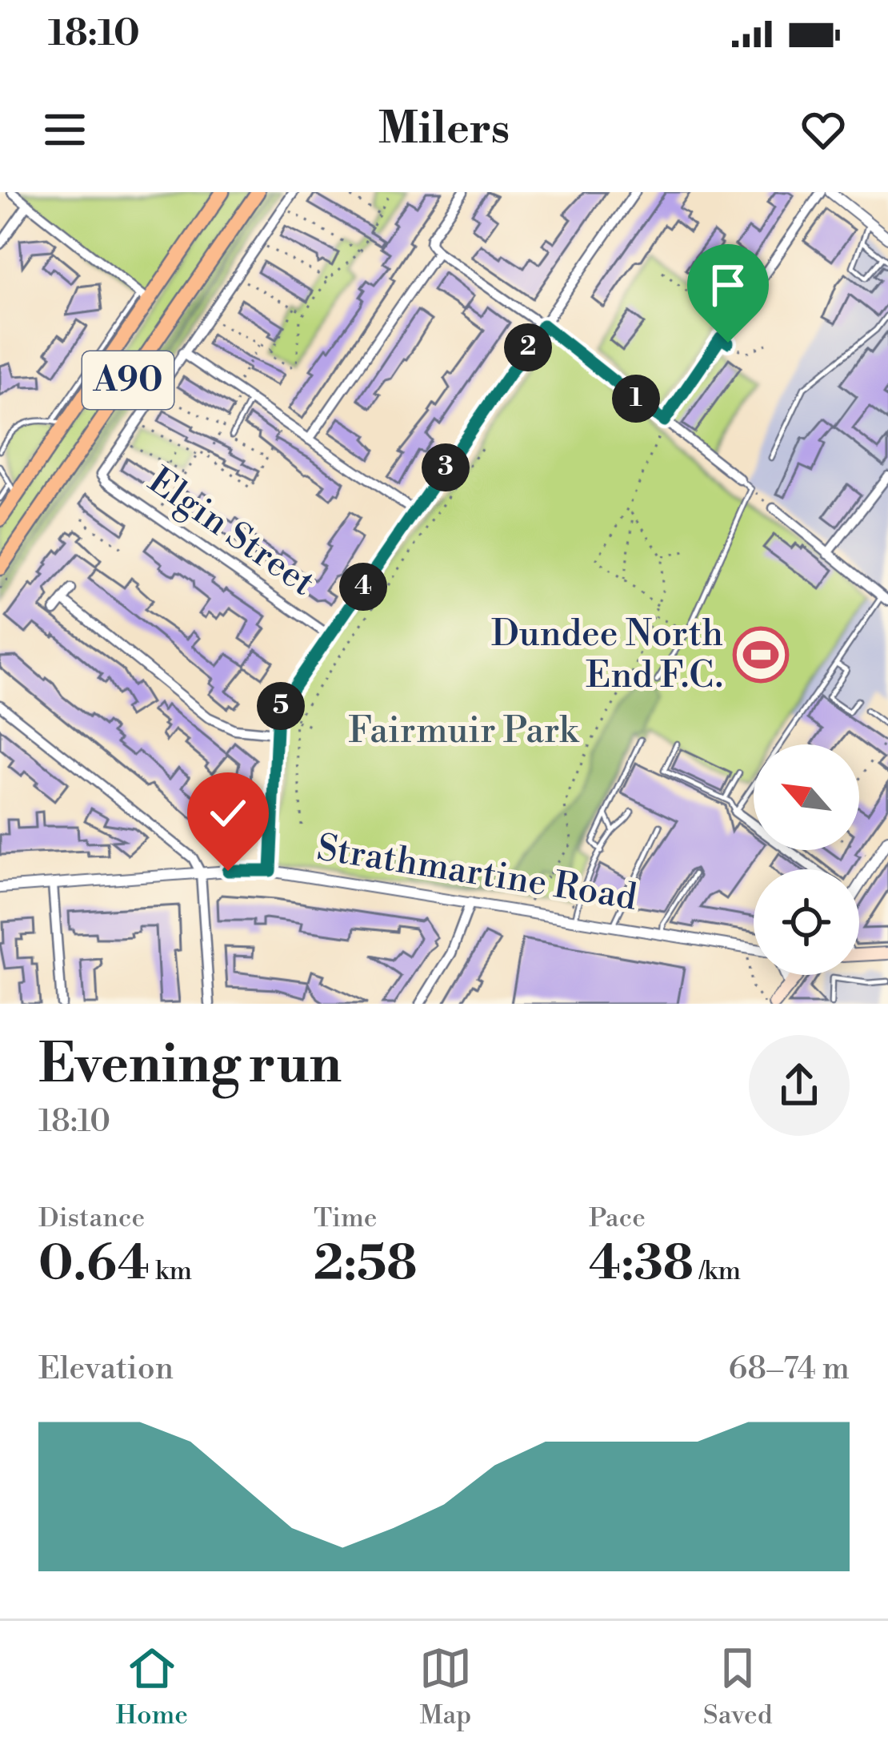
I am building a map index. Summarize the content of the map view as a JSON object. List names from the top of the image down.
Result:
{
  "streets": {
    "highway": ["A90"],
    "street": ["Elgin Street", "Strathmartine Road"]
  },
  "parks": ["Fairmuir Park"],
  "places": {
    "sports": ["Dundee North End F.C."]
  },
  "north": "top left",
  "page": {
    "status": "18:10",
    "header": "Milers",
    "pins": [
      "2",
      "1",
      "3",
      "4",
      "5"
    ],
    "heading": ["Evening run", "18:10"],
    "stats": [
      ["Distance", "0.64 km"],
      ["Time", "2:58"],
      ["Pace", "4:38 /km"]
    ],
    "chart": ["Elevation", "68–74 m"],
    "tabs": ["Home", "Map", "Saved"]
  }
}
